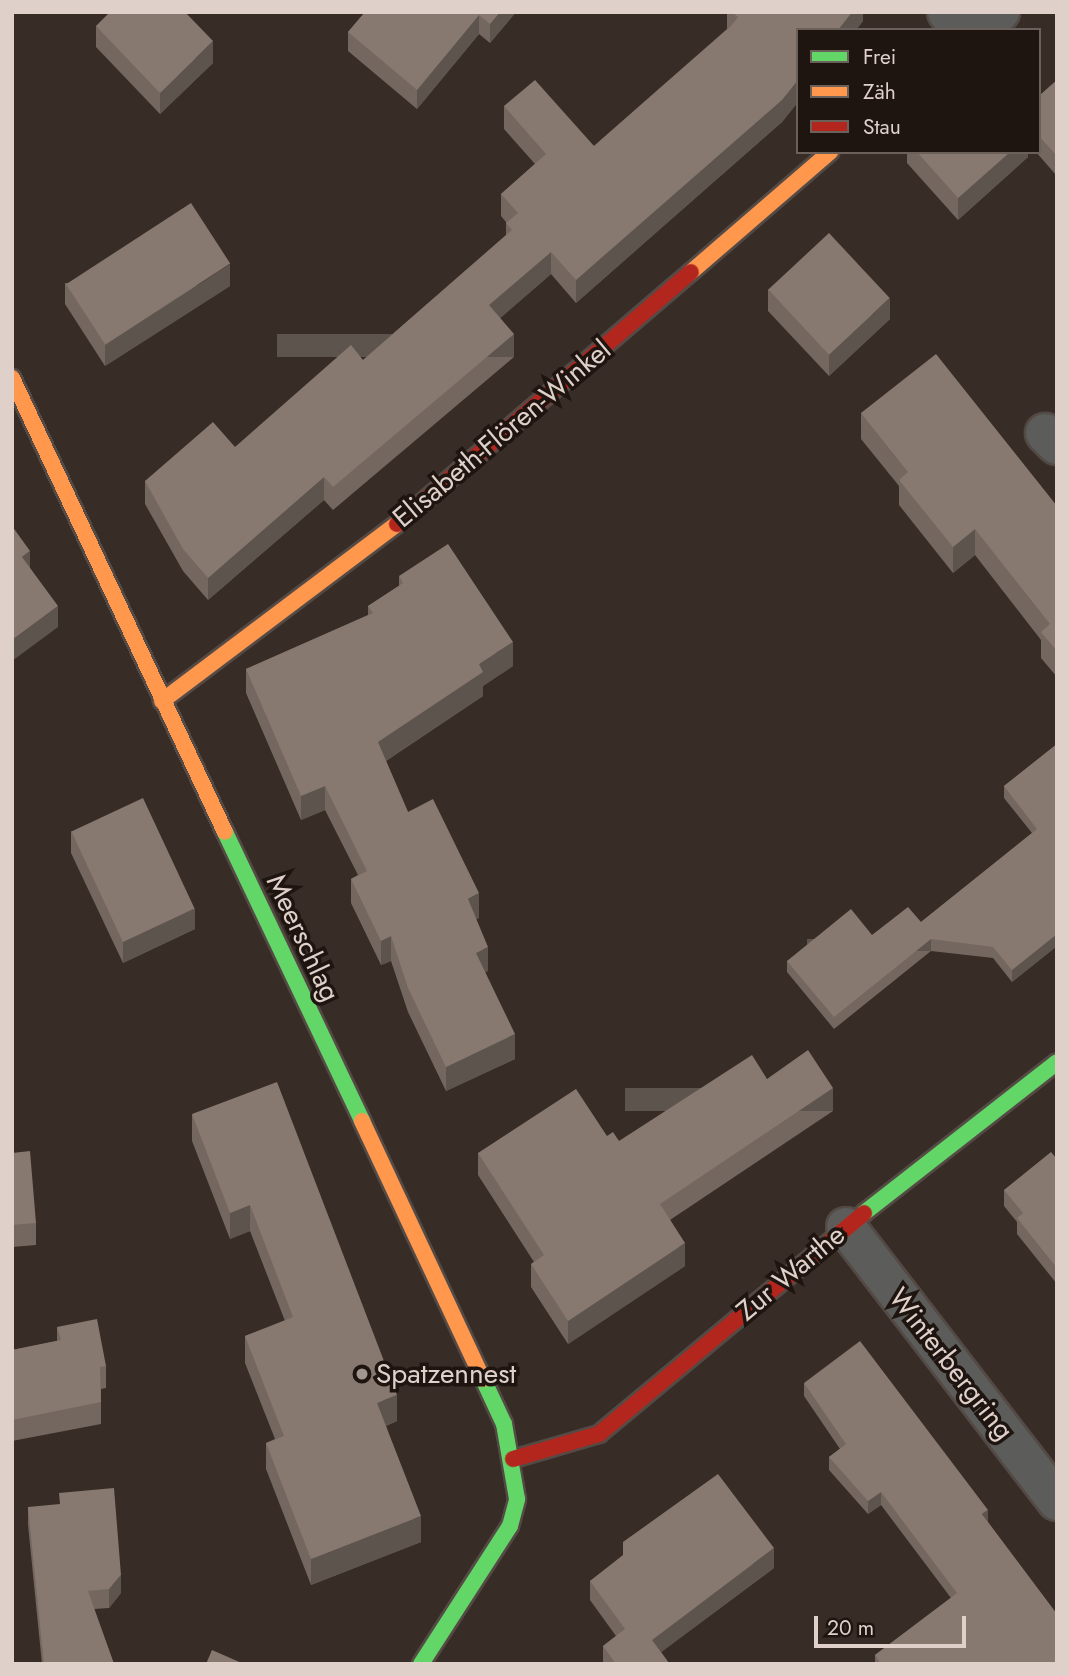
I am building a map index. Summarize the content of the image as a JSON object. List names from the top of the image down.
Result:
{
  "streets": {
    "street": [
      "Elisabeth-Flören-Winkel",
      "Meerschlag",
      "Zur Warthe",
      "Winterbergring"
    ]
  },
  "crossings": [
    ["Elisabeth-Flören-Winkel", "Meerschlag"],
    ["Meerschlag", "Zur Warthe"],
    ["Zur Warthe", "Winterbergring"]
  ],
  "places": ["Spatzennest"],
  "legend": ["Frei", "Zäh", "Stau"],
  "scale_bar": "20 m"
}
